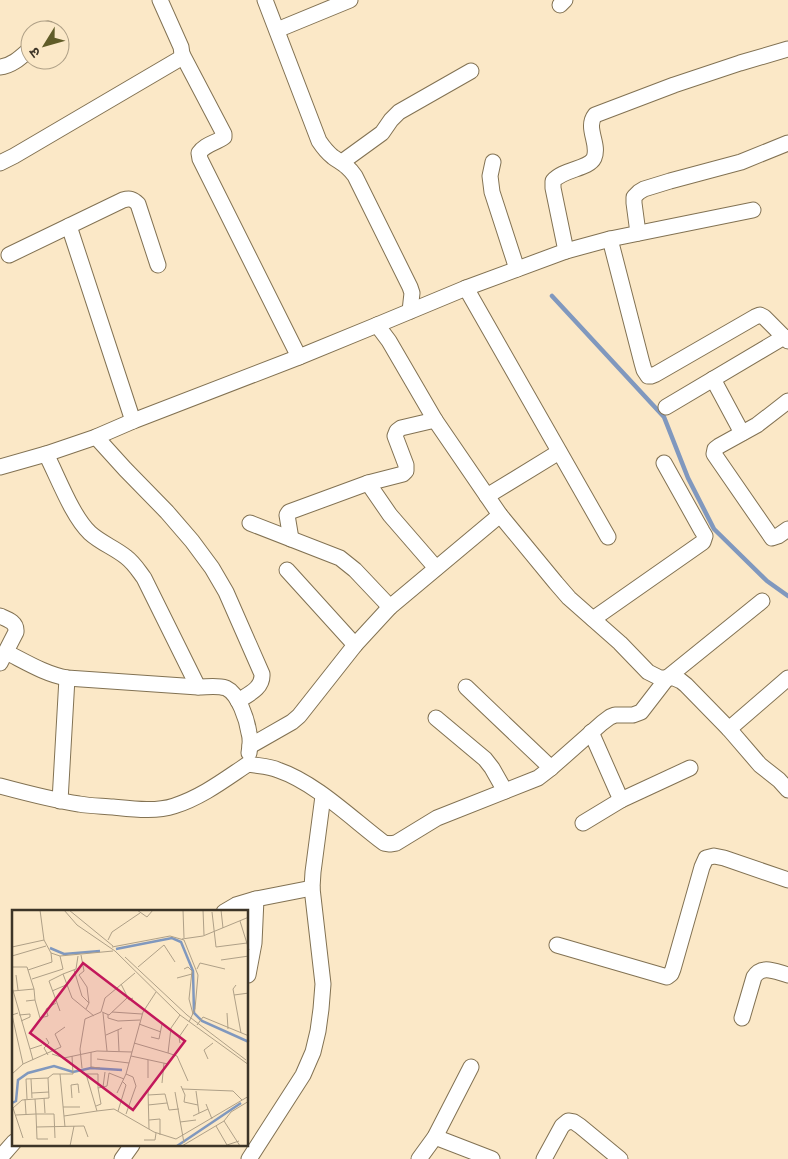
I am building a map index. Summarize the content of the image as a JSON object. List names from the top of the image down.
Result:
{
  "north": "bottom left"
}
